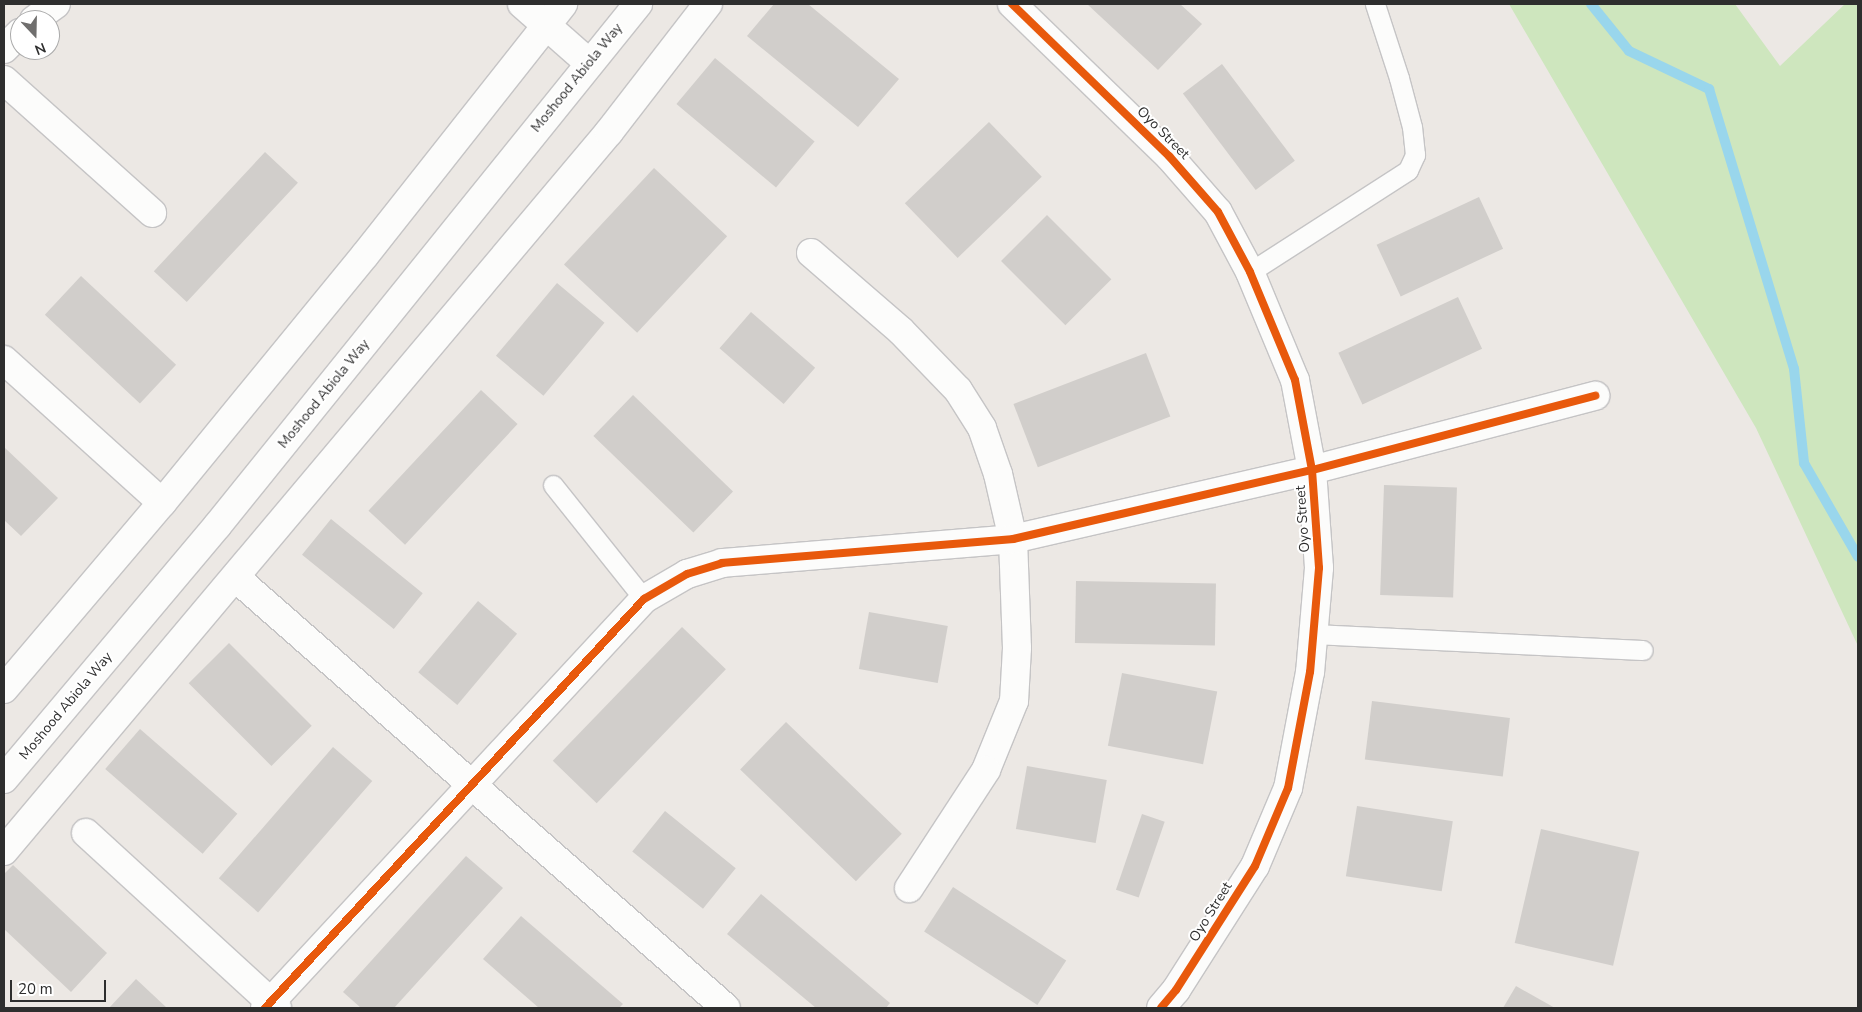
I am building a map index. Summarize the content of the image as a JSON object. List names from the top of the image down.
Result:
{
  "streets": {
    "street": ["Moshood Abiola Way", "Oyo Street"]
  },
  "scale_bar": "20 m",
  "north": "bottom"
}
